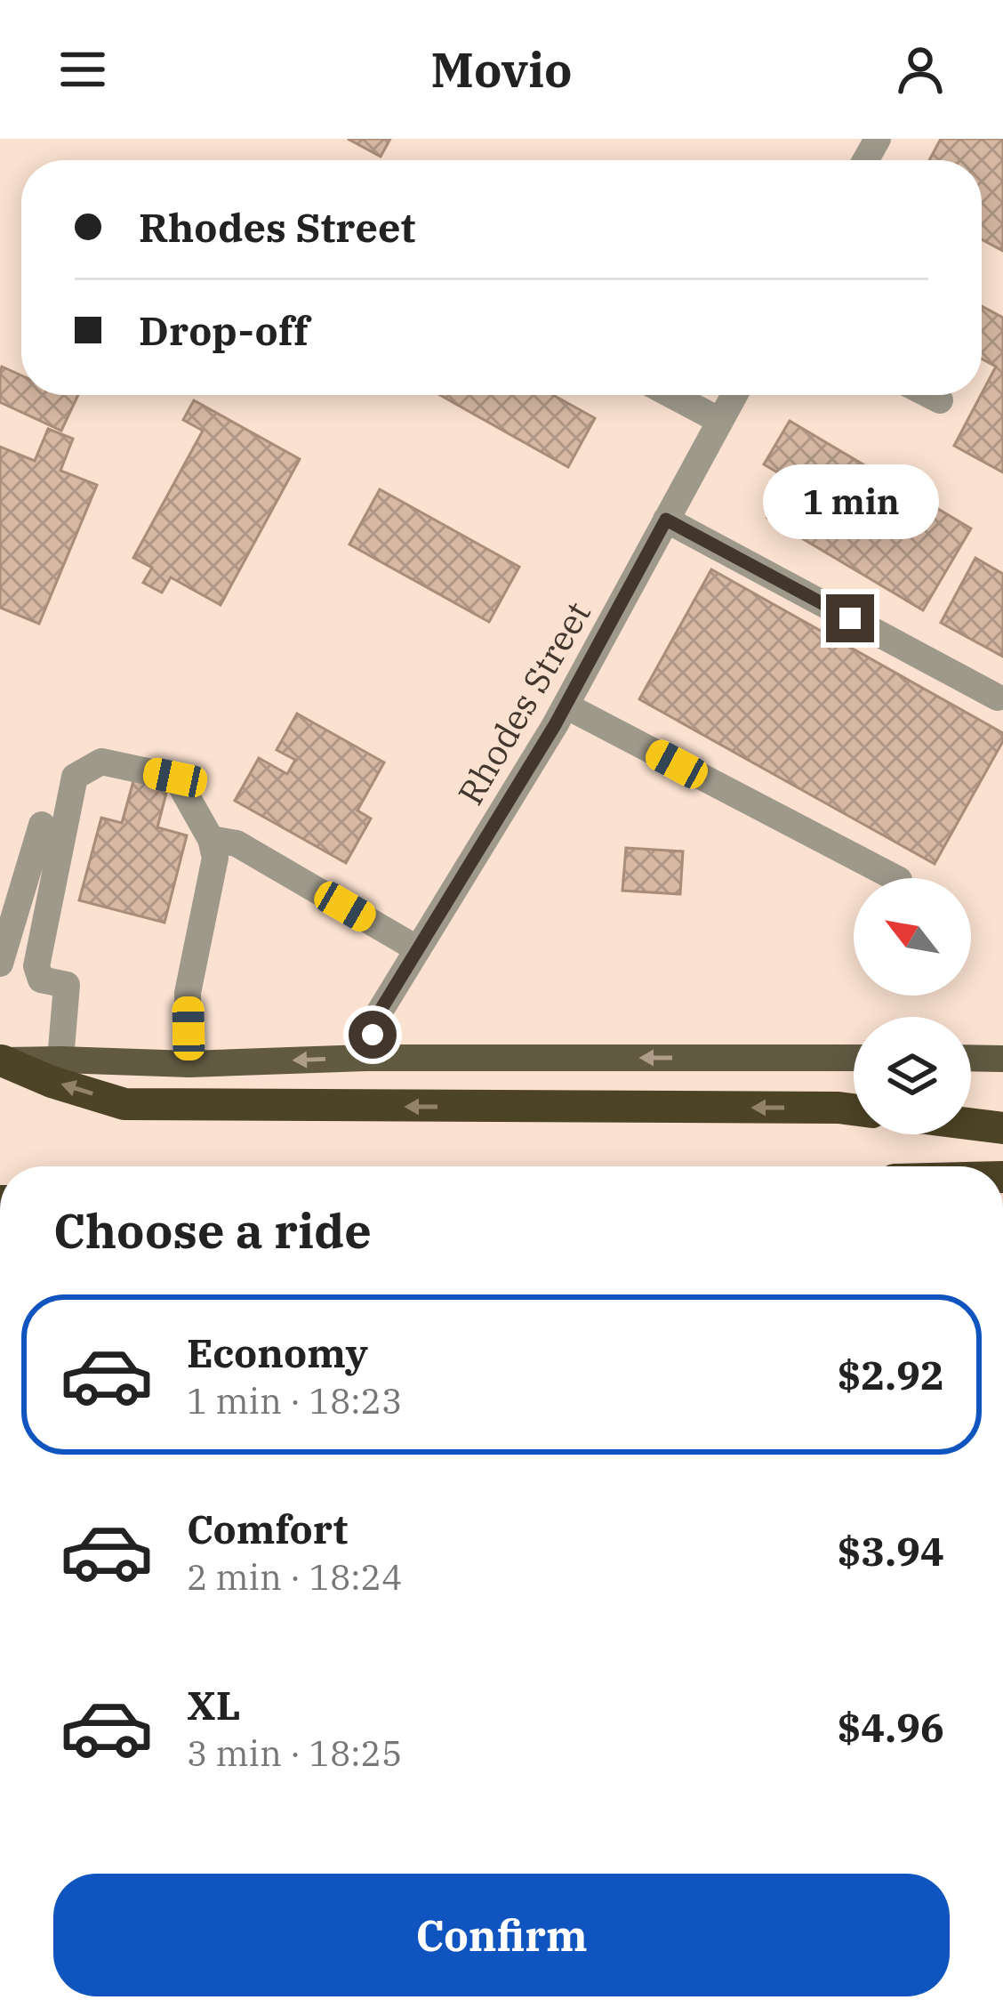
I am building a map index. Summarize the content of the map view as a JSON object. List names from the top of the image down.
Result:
{
  "streets": {
    "street": ["Rhodes Street"]
  },
  "north": "top left",
  "page": {
    "header": "Movio",
    "banner": ["Rhodes Street", "Drop-off"],
    "bubble": "1 min",
    "heading": "Choose a ride",
    "list": [
      {
        "name": "Economy",
        "note": "1 min · 18:23",
        "value": "$2.92"
      },
      {
        "name": "Comfort",
        "note": "2 min · 18:24",
        "value": "$3.94"
      },
      {
        "name": "XL",
        "note": "3 min · 18:25",
        "value": "$4.96"
      }
    ],
    "buttons": "Confirm"
  }
}
